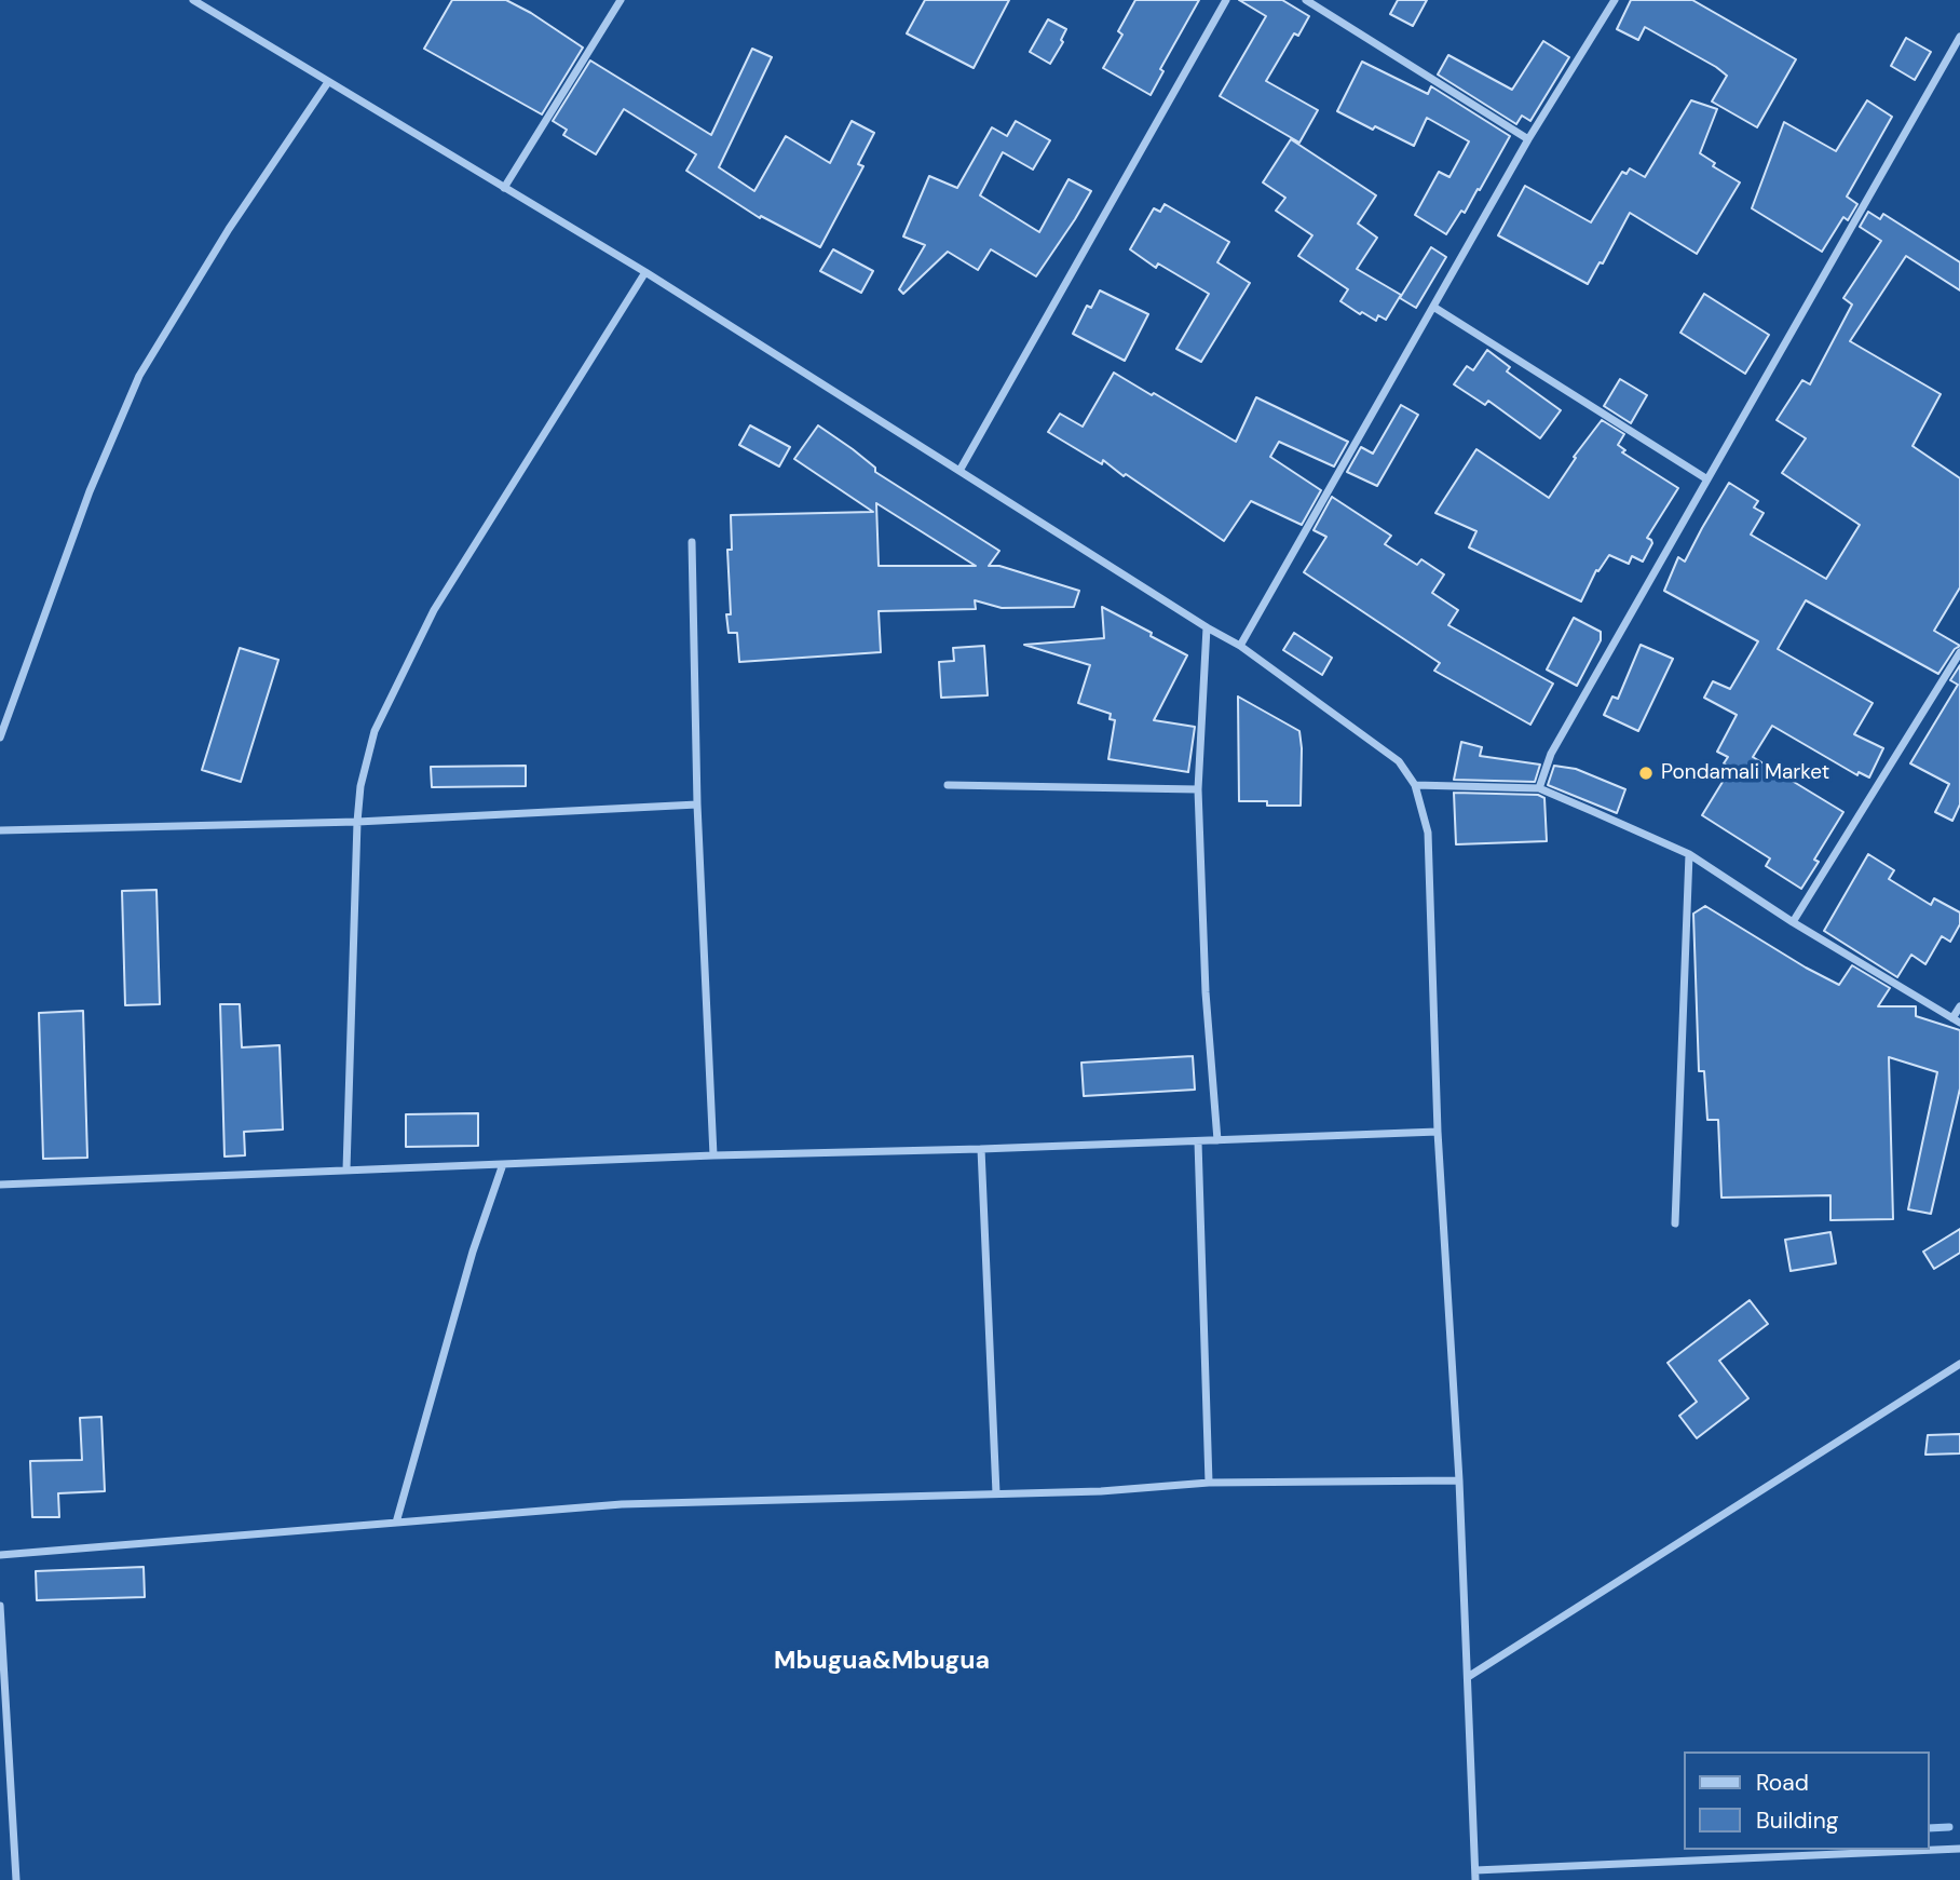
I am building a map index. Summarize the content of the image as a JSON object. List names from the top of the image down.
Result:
{
  "districts": ["Mbugua&Mbugua"],
  "places": ["Pondamali Market"],
  "legend": ["Road", "Building"]
}
